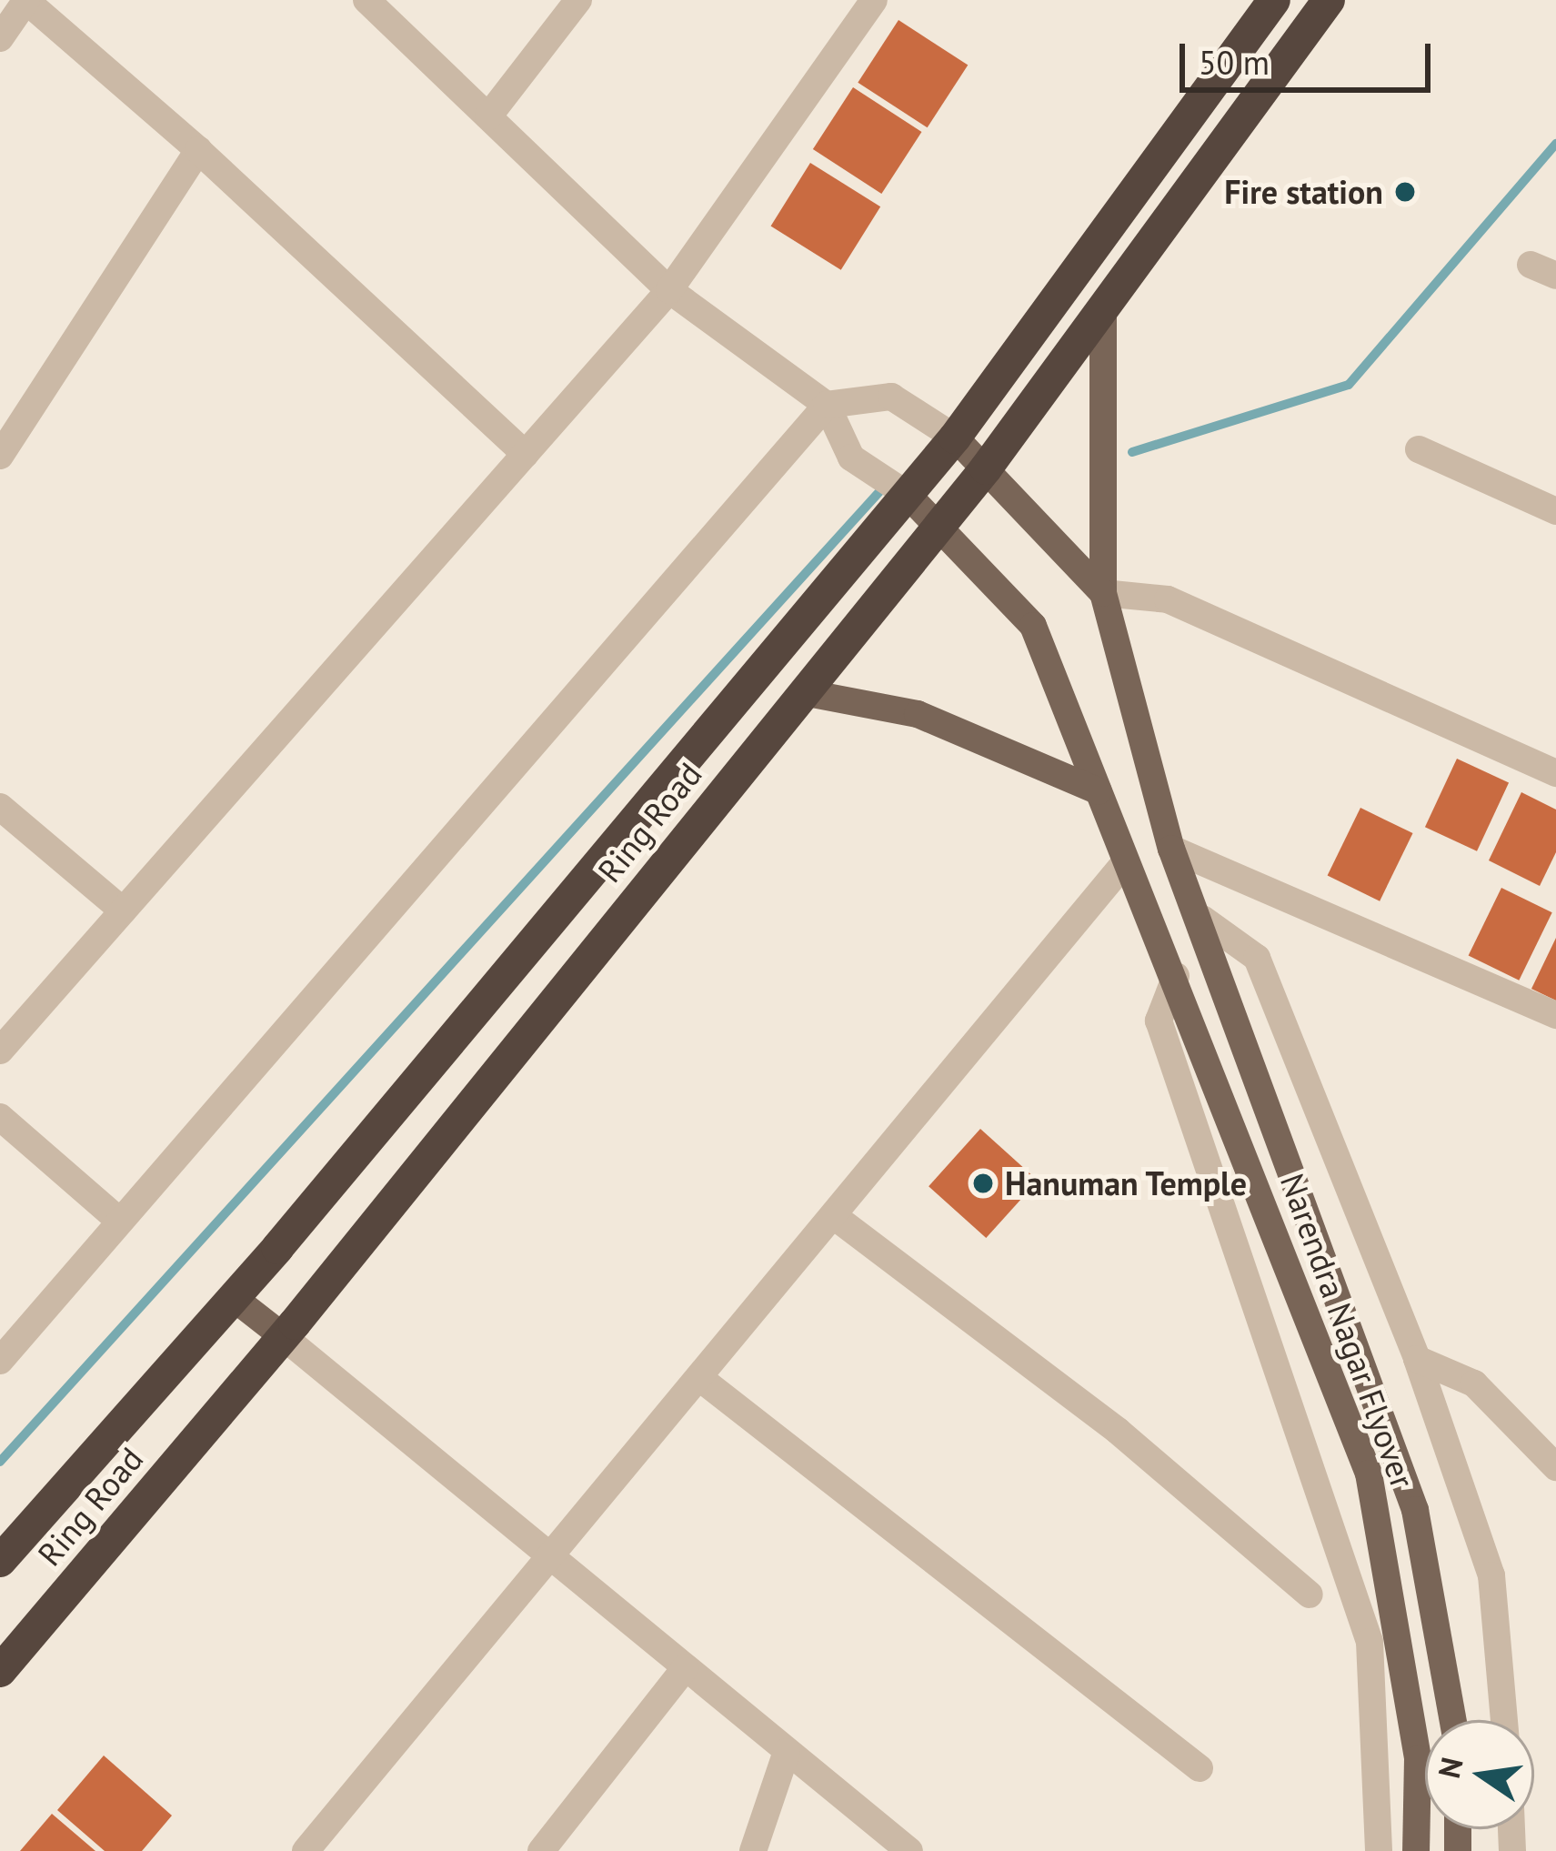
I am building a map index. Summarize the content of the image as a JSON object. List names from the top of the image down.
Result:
{
  "streets": {
    "highway": ["Ring Road"],
    "main road": ["Narendra Nagar Flyover"]
  },
  "crossings": [
    ["Ring Road", "Narendra Nagar Flyover"]
  ],
  "places": ["Fire station", "Hanuman Temple"],
  "scale_bar": "50 m",
  "north": "left"
}
